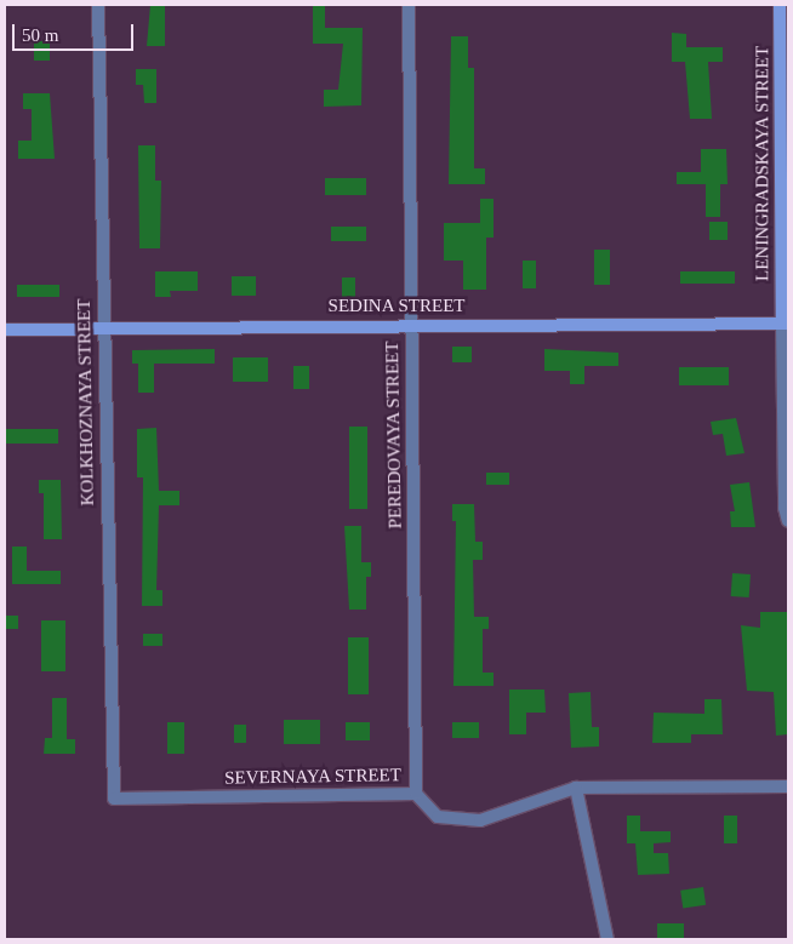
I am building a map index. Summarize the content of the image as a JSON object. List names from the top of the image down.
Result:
{
  "streets": {
    "main road": ["LENINGRADSKAYA STREET", "SEDINA STREET"],
    "street": ["KOLKHOZNAYA STREET", "PEREDOVAYA STREET", "SEVERNAYA STREET"]
  },
  "crossings": [
    ["LENINGRADSKAYA STREET", "SEDINA STREET"],
    ["SEDINA STREET", "KOLKHOZNAYA STREET"],
    ["SEDINA STREET", "PEREDOVAYA STREET"],
    ["KOLKHOZNAYA STREET", "SEVERNAYA STREET"],
    ["PEREDOVAYA STREET", "SEVERNAYA STREET"]
  ],
  "scale_bar": "50 m"
}
